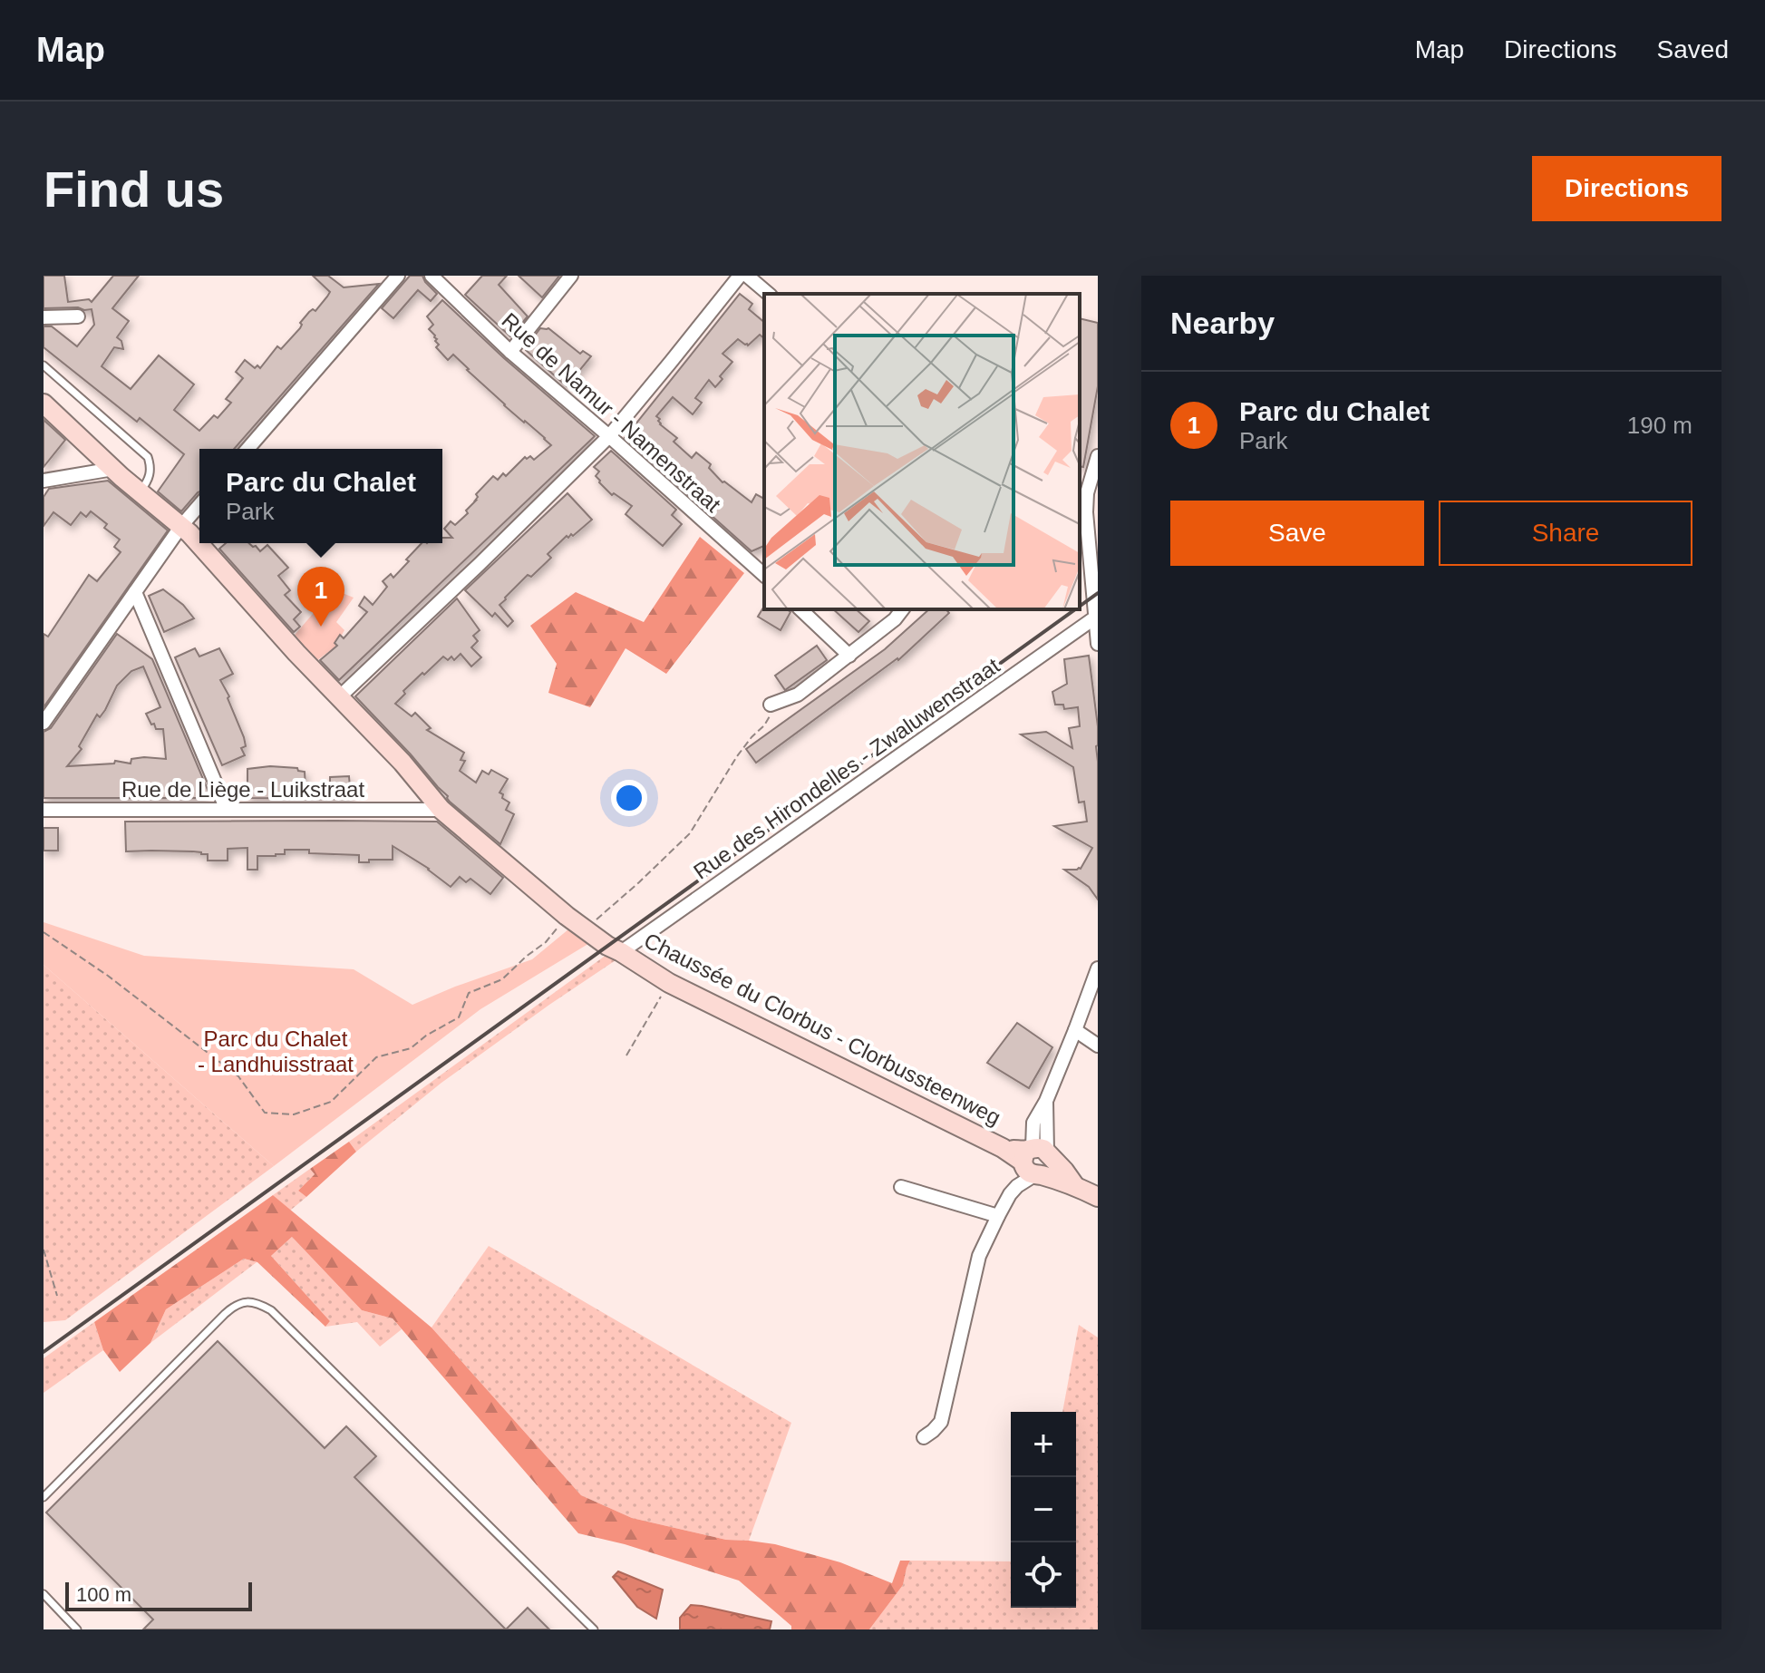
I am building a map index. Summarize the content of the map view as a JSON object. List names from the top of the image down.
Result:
{
  "streets": {
    "street": [
      "Rue de Namur - Namenstraat",
      "Rue des Hirondelles - Zwaluwenstraat",
      "Rue de Liège - Luikstraat",
      "Chaussée du Clorbus - Clorbussteenweg"
    ]
  },
  "crossings": [
    ["Rue des Hirondelles - Zwaluwenstraat", "Chaussée du Clorbus - Clorbussteenweg"],
    ["Rue de Liège - Luikstraat", "Chaussée du Clorbus - Clorbussteenweg"]
  ],
  "parks": ["Parc du Chalet - Landhuisstraat"],
  "scale_bar": "100 m",
  "page": {
    "header": "Map",
    "nav": ["Map", "Directions", "Saved"],
    "buttons": [
      "Directions",
      ["Save", "Share"]
    ],
    "title": "Find us",
    "heading": "Nearby",
    "list": [
      {
        "mark": "1",
        "name": "Parc du Chalet",
        "note": "Park",
        "value": "190 m"
      }
    ],
    "popup": ["Parc du Chalet", "Park"],
    "pins": "1",
    "map_buttons": ["+", "−"],
    "scale": "100 m"
  }
}
